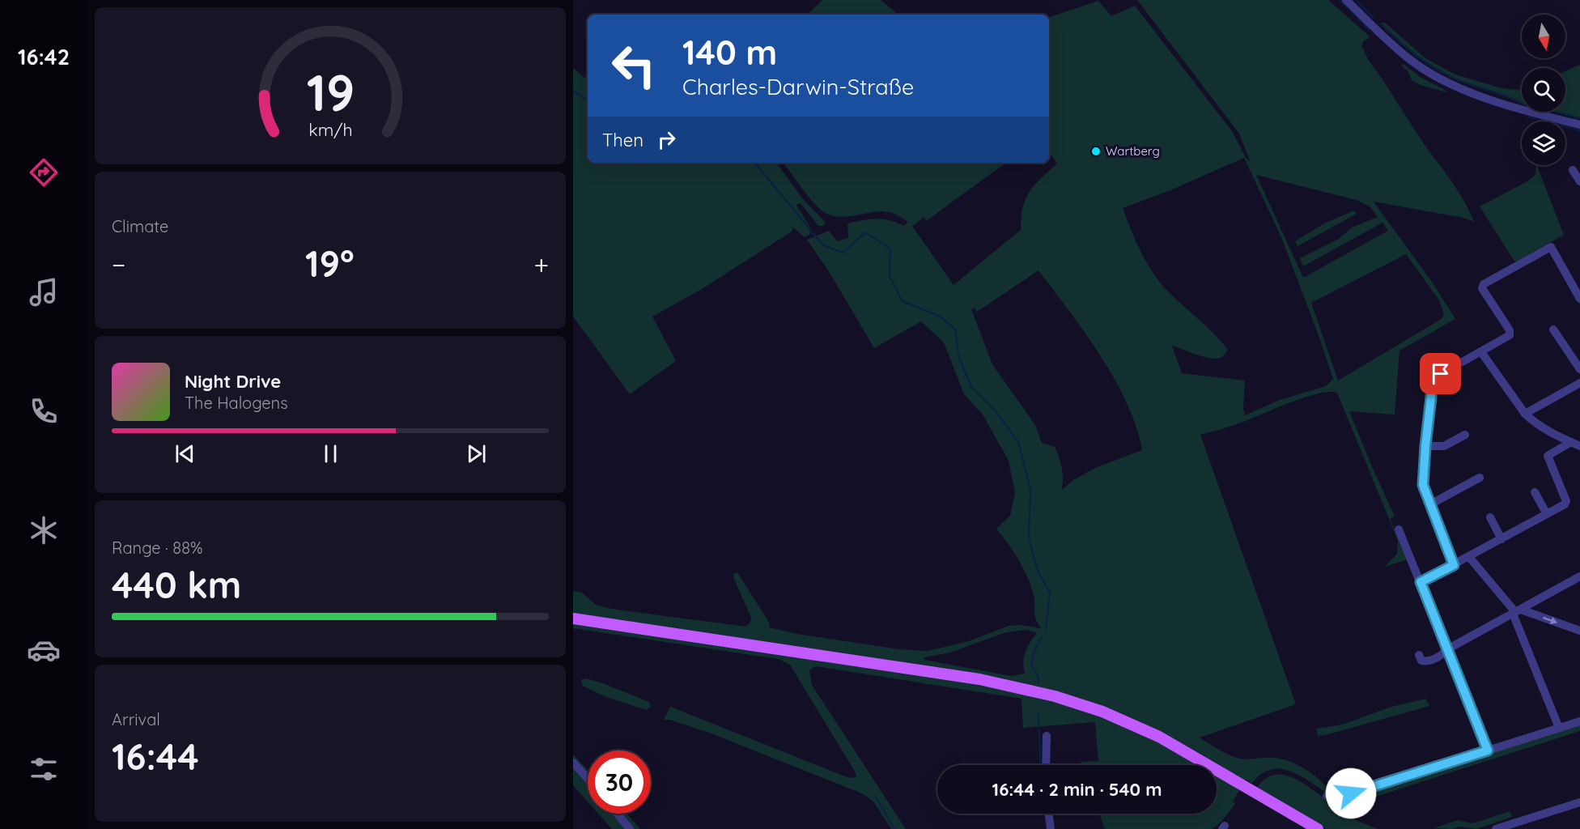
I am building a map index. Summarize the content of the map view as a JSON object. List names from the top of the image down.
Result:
{
  "places": ["Wartberg"],
  "north": "bottom",
  "page": {
    "tabs": "16:42",
    "turn": ["140 m", "Charles-Darwin-Straße"],
    "then": "Then",
    "tile": [
      "Climate",
      ["Range · 88%", "440 km"],
      ["Arrival", "16:44"]
    ],
    "heat": ["−", "19°", "+"],
    "song": ["Night Drive", "The Halogens"],
    "limit": "30",
    "trip": "16:44 · 2 min · 540 m",
    "gauge": ["19", "km/h"]
  }
}
